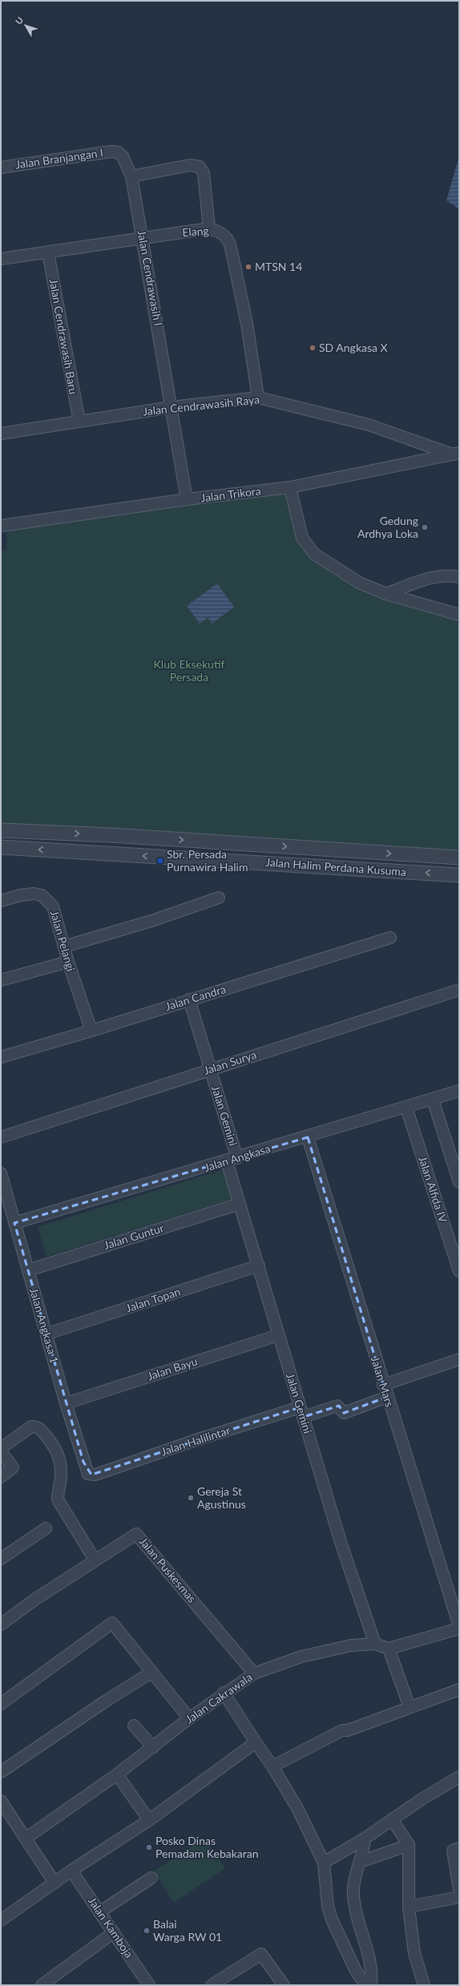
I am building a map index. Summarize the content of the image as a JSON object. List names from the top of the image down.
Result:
{
  "streets": {
    "street": [
      "Jalan Branjangan I",
      "Elang",
      "Jalan Cendrawasih I",
      "Jalan Cendrawasih Baru",
      "Jalan Cendrawasih Raya",
      "Jalan Trikora",
      "Jalan Halim Perdana Kusuma",
      "Jalan Pelangi",
      "Jalan Candra",
      "Jalan Surya",
      "Jalan Gemini",
      "Jalan Angkasa",
      "Jalan Alfida IV",
      "Jalan Guntur",
      "Jalan Topan",
      "Jalan Angkasa 1",
      "Jalan Bayu",
      "Jalan Mars",
      "Jalan Halilintar",
      "Jalan Puskesmas",
      "Jalan Cakrawala",
      "Jalan Kamboja"
    ]
  },
  "crossings": [
    ["Jalan Branjangan I", "Jalan Cendrawasih I"],
    ["Elang", "Jalan Cendrawasih I"],
    ["Elang", "Jalan Cendrawasih Baru"],
    ["Elang", "Jalan Cendrawasih Raya"],
    ["Jalan Cendrawasih I", "Jalan Cendrawasih Raya"],
    ["Jalan Cendrawasih I", "Jalan Trikora"],
    ["Jalan Cendrawasih Baru", "Jalan Cendrawasih Raya"],
    ["Jalan Cendrawasih Raya", "Jalan Trikora"],
    ["Jalan Pelangi", "Jalan Candra"],
    ["Jalan Candra", "Jalan Gemini"],
    ["Jalan Surya", "Jalan Gemini"],
    ["Jalan Gemini", "Jalan Angkasa"],
    ["Jalan Gemini", "Jalan Guntur"],
    ["Jalan Gemini", "Jalan Topan"],
    ["Jalan Gemini", "Jalan Bayu"],
    ["Jalan Gemini", "Jalan Halilintar"],
    ["Jalan Gemini", "Jalan Cakrawala"],
    ["Jalan Angkasa", "Jalan Alfida IV"],
    ["Jalan Angkasa", "Jalan Angkasa 1"],
    ["Jalan Angkasa", "Jalan Mars"],
    ["Jalan Guntur", "Jalan Angkasa 1"],
    ["Jalan Topan", "Jalan Angkasa 1"],
    ["Jalan Angkasa 1", "Jalan Bayu"],
    ["Jalan Angkasa 1", "Jalan Halilintar"],
    ["Jalan Mars", "Jalan Halilintar"],
    ["Jalan Puskesmas", "Jalan Cakrawala"]
  ],
  "parks": ["Klub Eksekutif Persada"],
  "places": {
    "other": [
      "MTSN 14",
      "SD Angkasa X",
      "Gedung Ardhya Loka",
      "Gereja St Agustinus",
      "Posko Dinas Pemadam Kebakaran",
      "Balai Warga RW 01"
    ],
    "transit": ["Sbr. Persada Purnawira Halim"]
  },
  "north": "top left"
}
